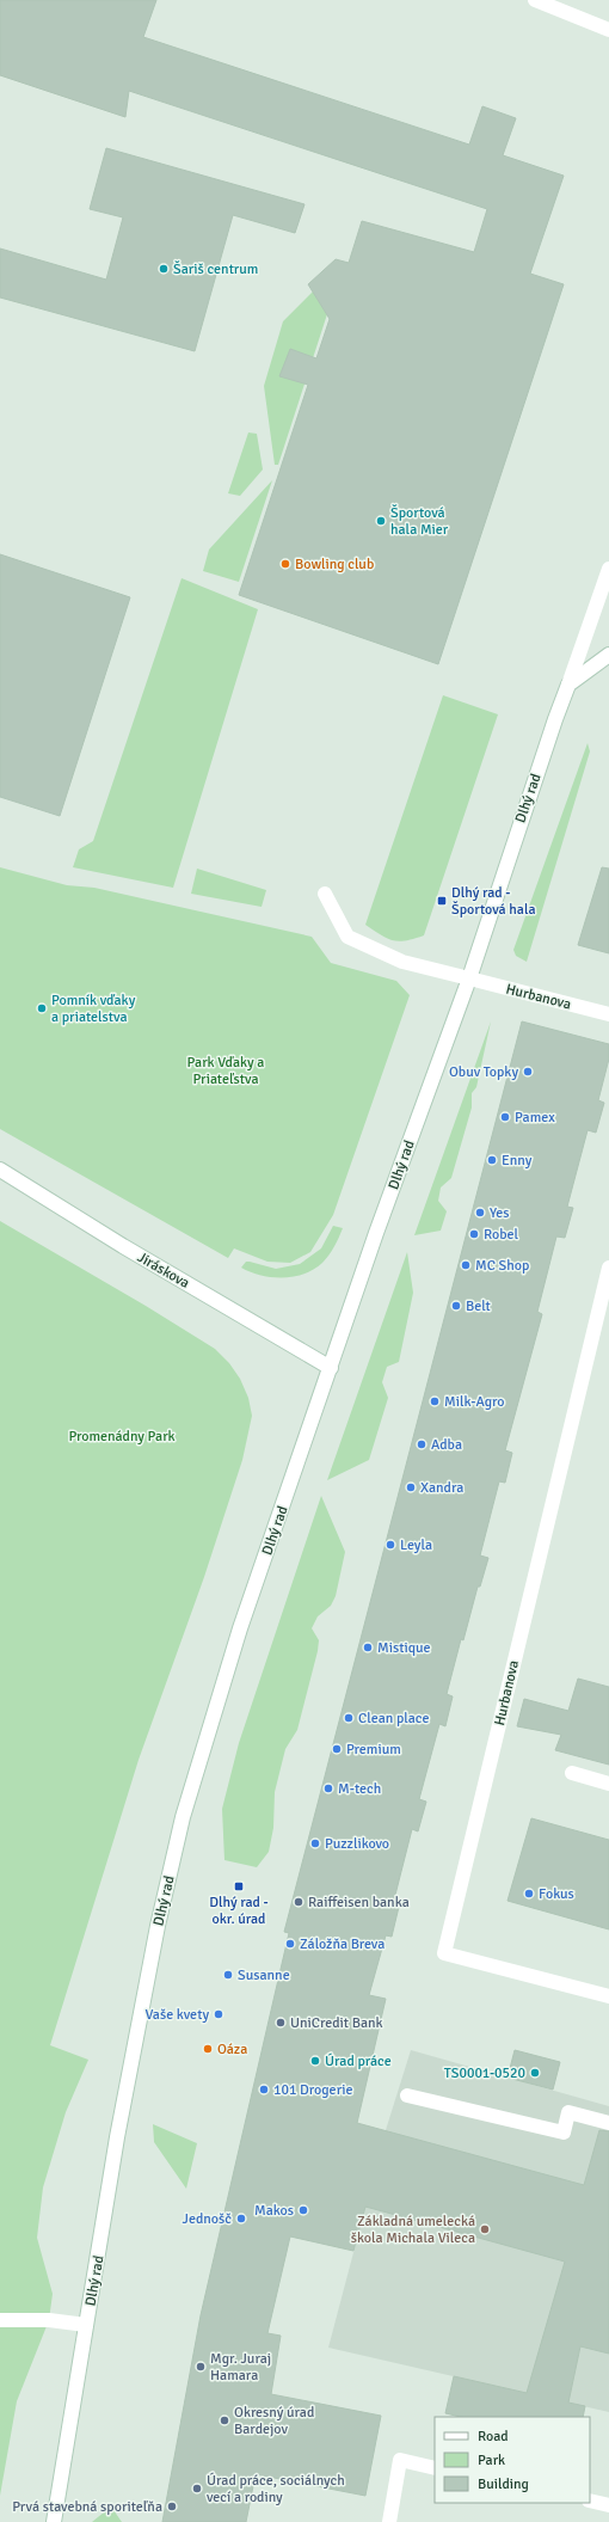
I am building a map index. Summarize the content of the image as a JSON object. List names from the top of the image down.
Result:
{
  "streets": {
    "street": ["Dlhý rad", "Hurbanova", "Jiráskova"]
  },
  "crossings": [
    ["Dlhý rad", "Hurbanova"],
    ["Dlhý rad", "Jiráskova"]
  ],
  "parks": ["Park Vďaky a Priateľstva", "Promenádny Park"],
  "places": {
    "other": [
      "Šariš centrum",
      "Športová hala Mier",
      "Bowling club",
      "Pomník vďaky a priatelstva",
      "Obuv Topky",
      "Pamex",
      "Enny",
      "Yes",
      "Robel",
      "MC Shop",
      "Belt",
      "Milk-Agro",
      "Adba",
      "Xandra",
      "Leyla",
      "Mistique",
      "Clean place",
      "Premium",
      "M-tech",
      "Puzzlikovo",
      "Fokus",
      "Raiffeisen banka",
      "Záložňa Breva",
      "Susanne",
      "Vaše kvety",
      "UniCredit Bank",
      "Oáza",
      "Úrad práce",
      "TS0001-0520",
      "101 Drogerie",
      "Makos",
      "Jednošč",
      "Základná umelecká škola Michala Vileca",
      "Mgr. Juraj Hamara",
      "Okresný úrad Bardejov",
      "Úrad práce, sociálnych vecí a rodiny",
      "Prvá stavebná sporiteľňa"
    ],
    "transit": ["Dlhý rad - Športová hala", "Dlhý rad - okr. úrad"]
  },
  "legend": ["Road", "Park", "Building"]
}
